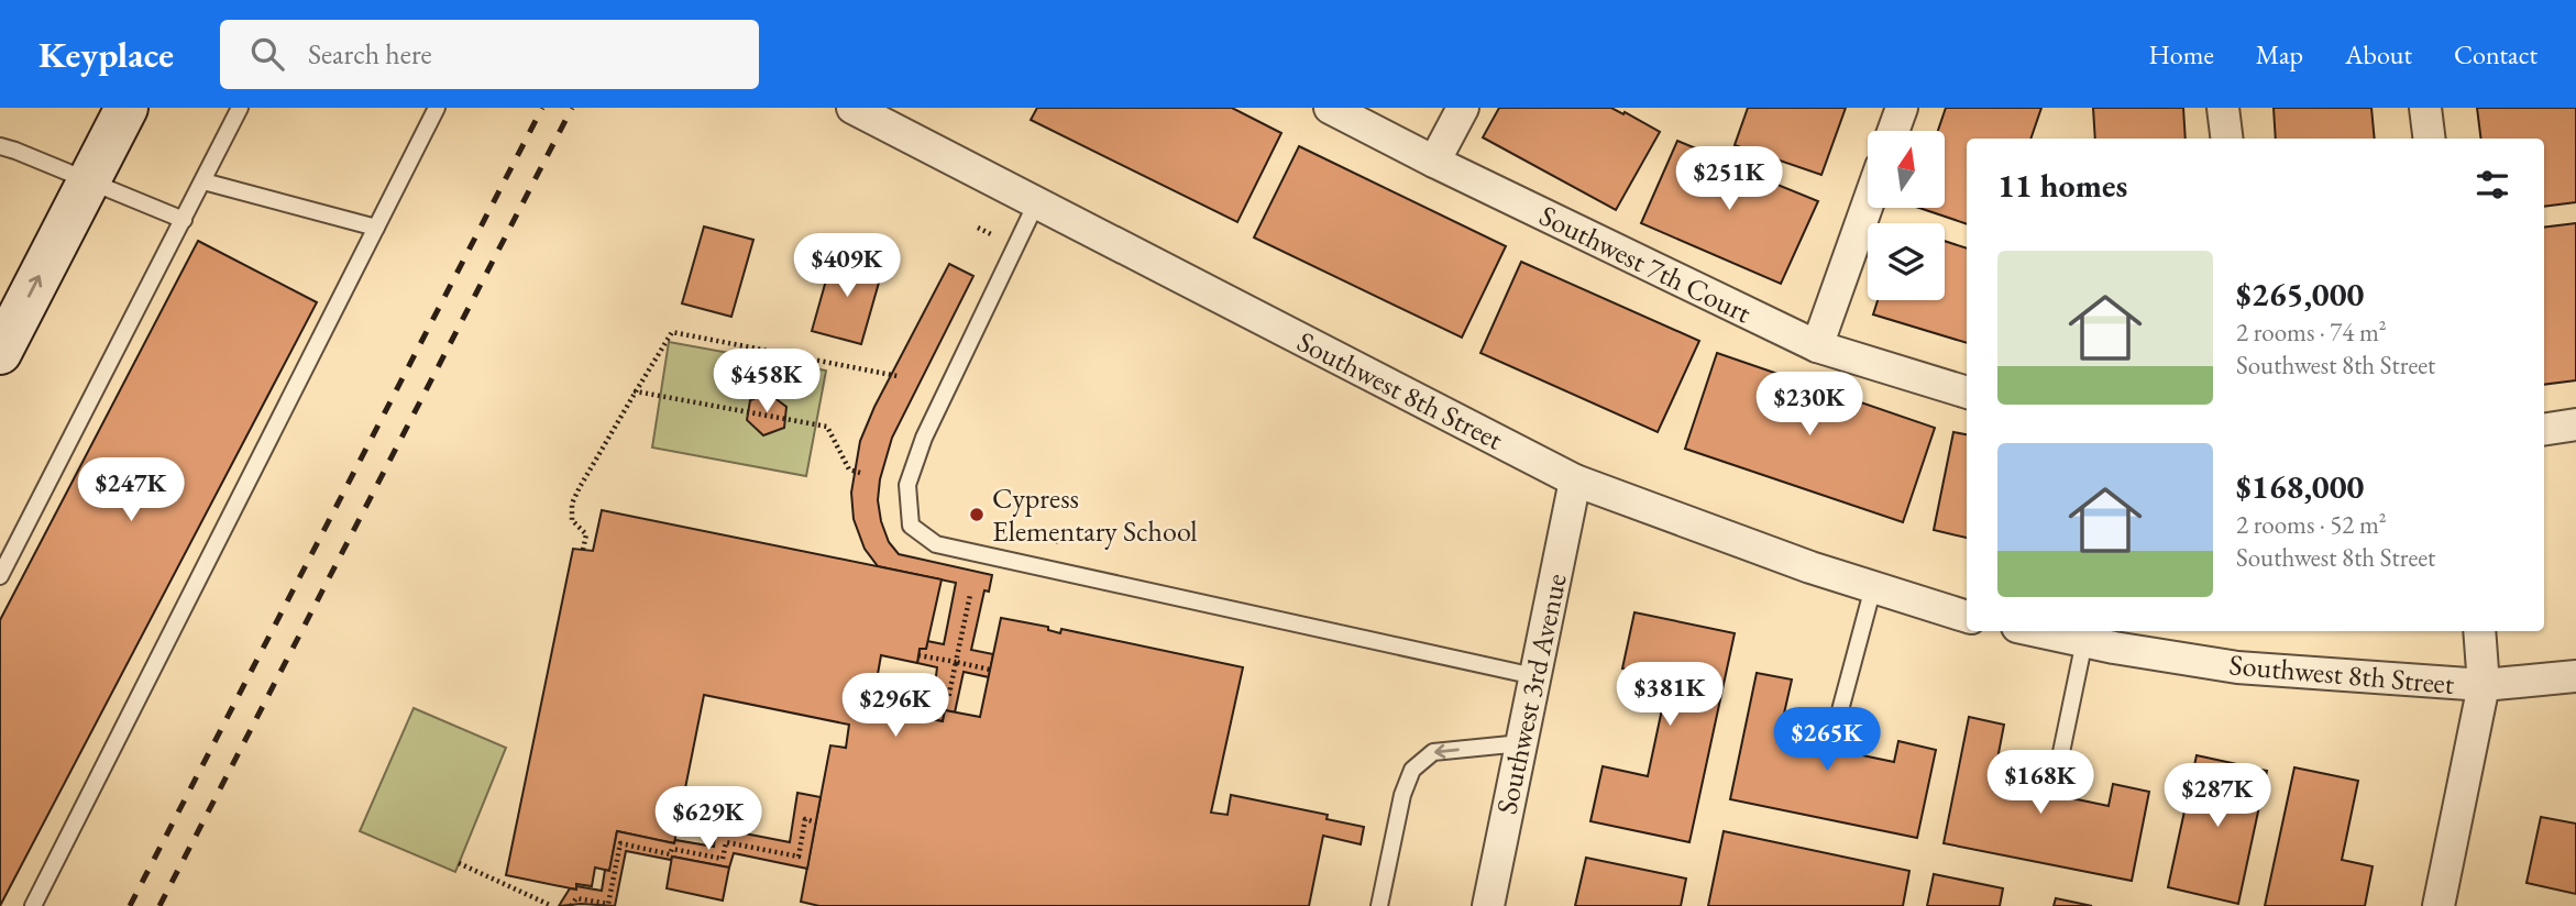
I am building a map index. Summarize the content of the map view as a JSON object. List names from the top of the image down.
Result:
{
  "streets": {
    "street": ["Southwest 7th Court", "Southwest 8th Street", "Southwest 3rd Avenue"]
  },
  "crossings": [
    ["Southwest 8th Street", "Southwest 3rd Avenue"]
  ],
  "places": ["Cypress Elementary School"],
  "north": "top",
  "page": {
    "header": "Keyplace",
    "search": "Search here",
    "nav": [
      "Home",
      "Map",
      "About",
      "Contact"
    ],
    "heading": "11 homes",
    "price": [
      "$251K",
      "$409K",
      "$458K",
      "$230K",
      "$247K",
      "$381K",
      "$296K",
      "$265K",
      "$168K",
      "$287K",
      "$629K"
    ],
    "list": [
      {
        "name": "$265,000",
        "note": "2 rooms · 74 m² · Southwest 8th Street"
      },
      {
        "name": "$168,000",
        "note": "2 rooms · 52 m² · Southwest 8th Street"
      }
    ]
  }
}
